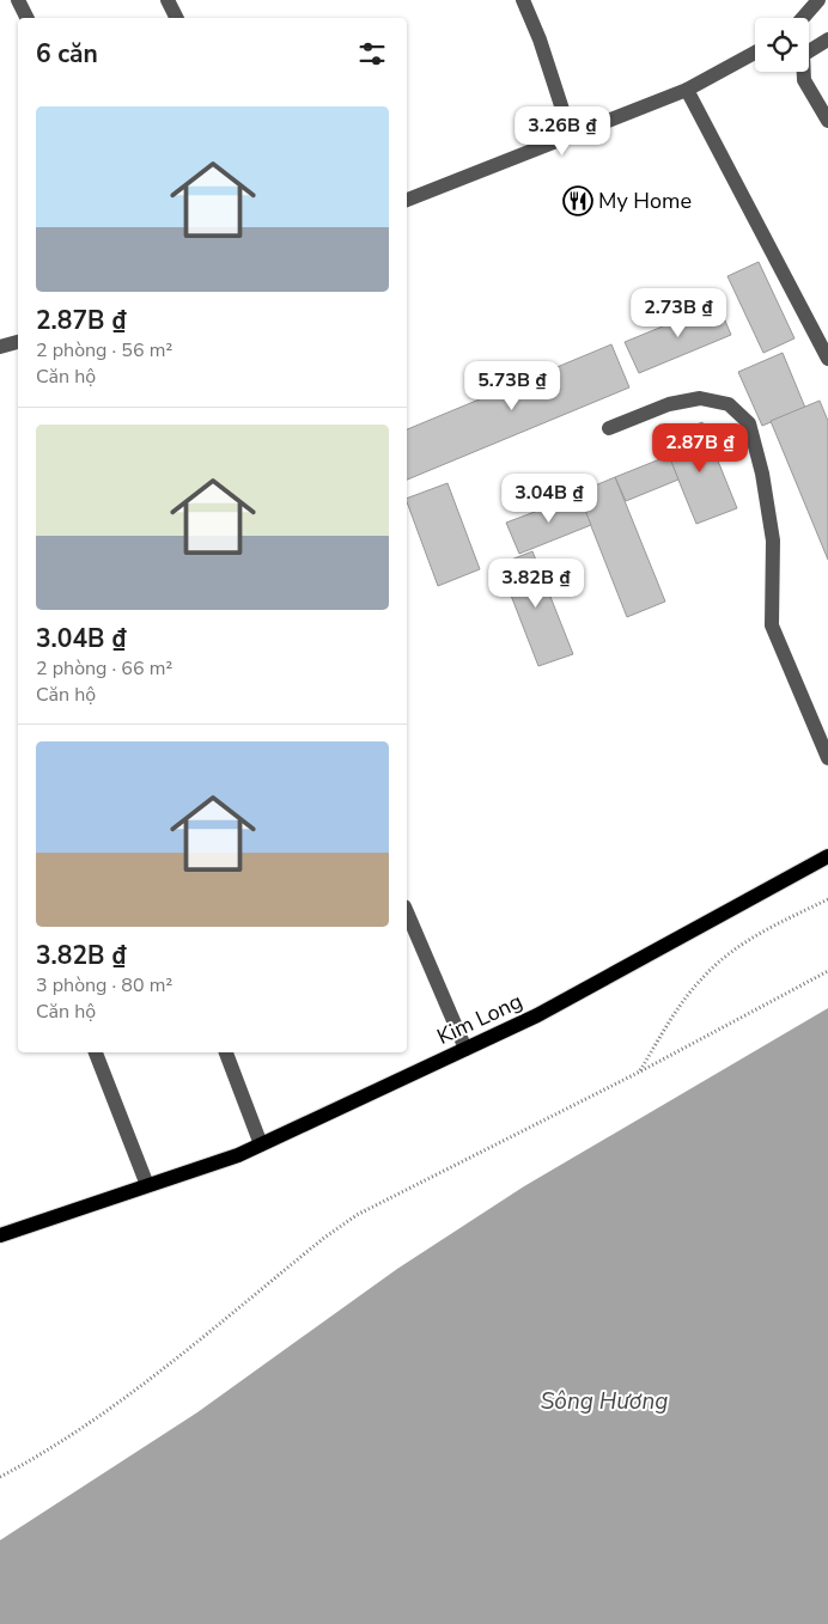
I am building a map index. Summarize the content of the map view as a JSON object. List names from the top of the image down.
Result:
{
  "streets": {
    "main road": ["Kim Long"]
  },
  "water": ["Sông Hương"],
  "places": {
    "restaurant": ["My Home"]
  },
  "page": {
    "heading": "6 căn",
    "list": [
      {
        "name": "2.87B ₫",
        "note": "2 phòng · 56 m² · Căn hộ"
      },
      {
        "name": "3.04B ₫",
        "note": "2 phòng · 66 m² · Căn hộ"
      },
      {
        "name": "3.82B ₫",
        "note": "3 phòng · 80 m² · Căn hộ"
      }
    ],
    "price": [
      "3.26B ₫",
      "2.73B ₫",
      "5.73B ₫",
      "2.87B ₫",
      "3.04B ₫",
      "3.82B ₫"
    ]
  }
}
